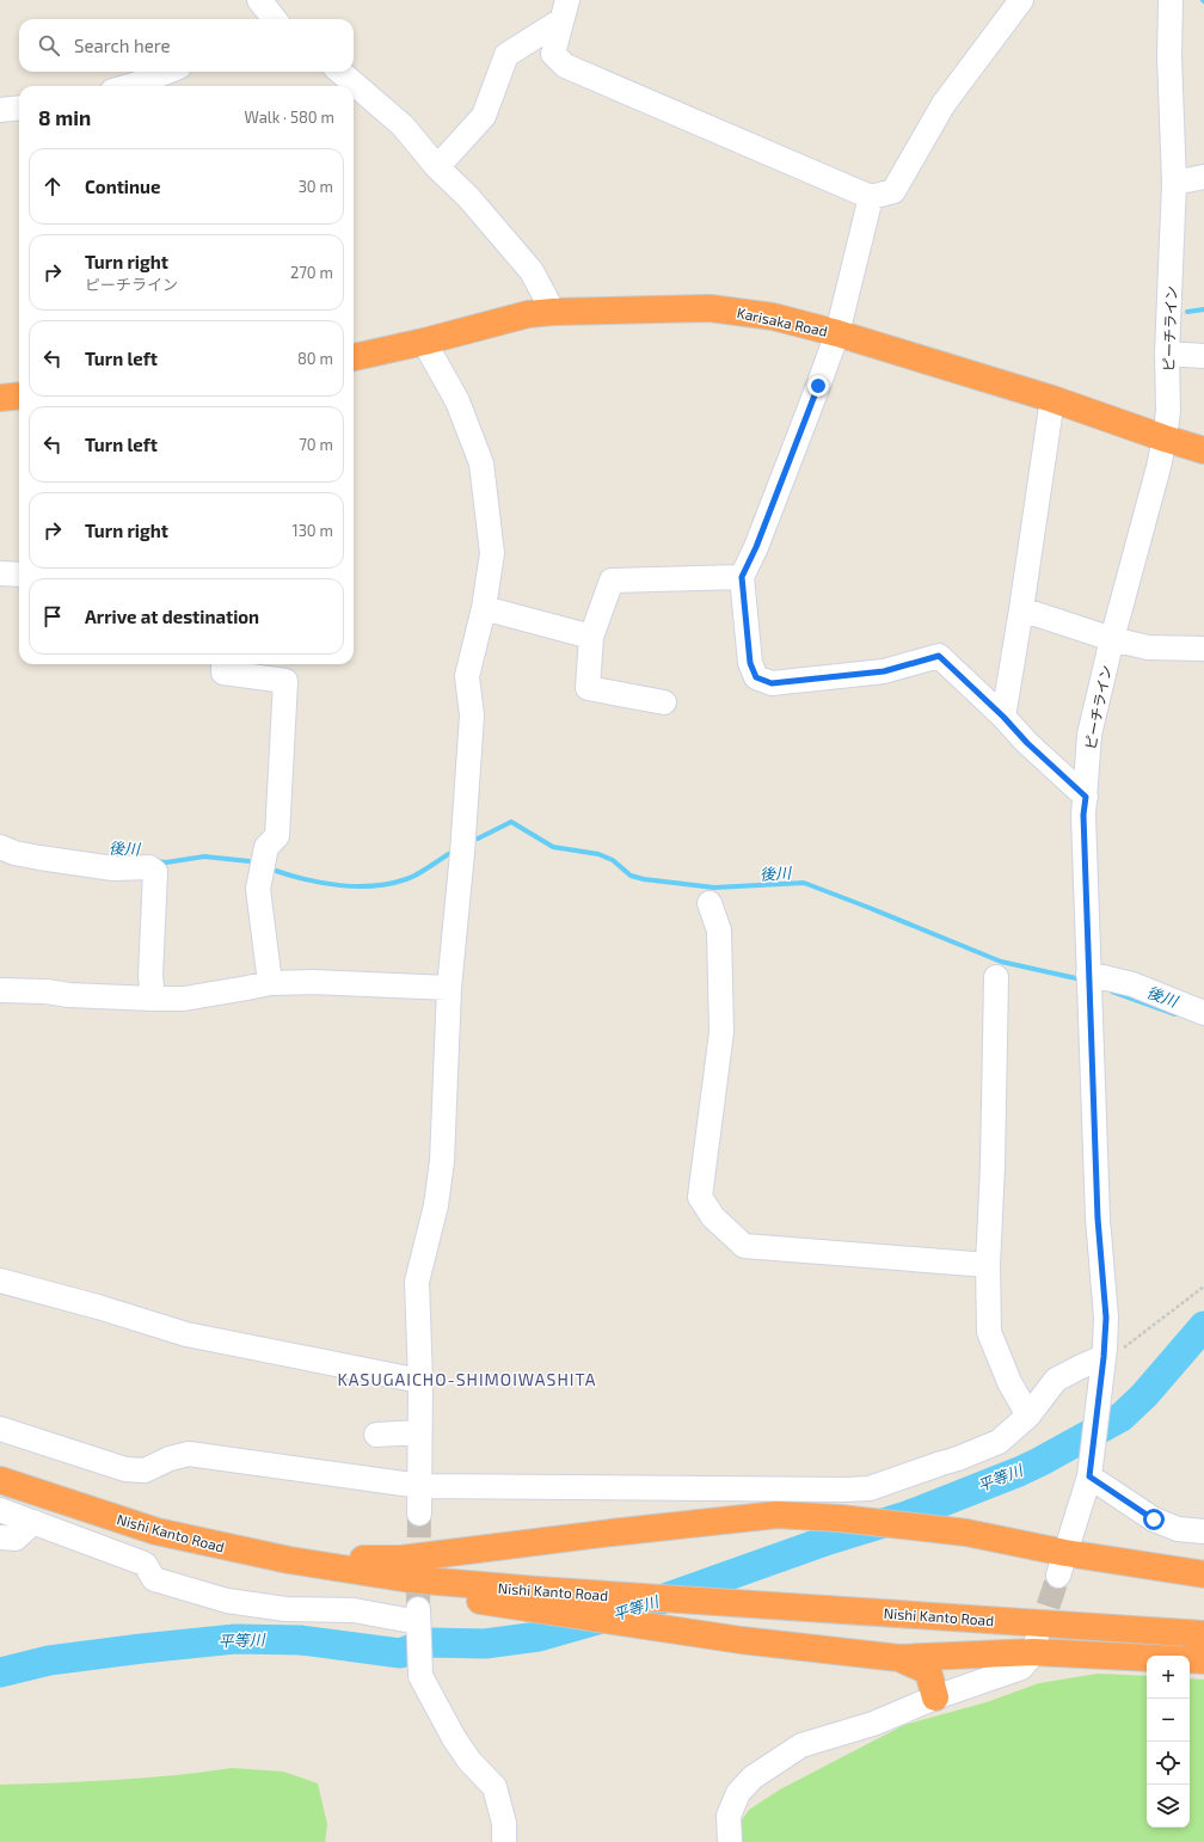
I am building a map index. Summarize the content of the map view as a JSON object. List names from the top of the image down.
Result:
{
  "streets": {
    "highway": ["Karisaka Road", "Nishi Kanto Road"],
    "street": ["ピーチライン"]
  },
  "crossings": [
    ["Karisaka Road", "ピーチライン"]
  ],
  "districts": ["KASUGAICHO-SHIMOIWASHITA"],
  "water": ["後川", "平等川"],
  "page": {
    "search": "Search here",
    "heading": ["8 min", "Walk · 580 m"],
    "list": [
      ["Continue", "30 m"],
      ["Turn right", "ピーチライン", "270 m"],
      ["Turn left", "80 m"],
      ["Turn left", "70 m"],
      ["Turn right", "130 m"],
      "Arrive at destination"
    ],
    "map_buttons": ["+", "−"]
  }
}
